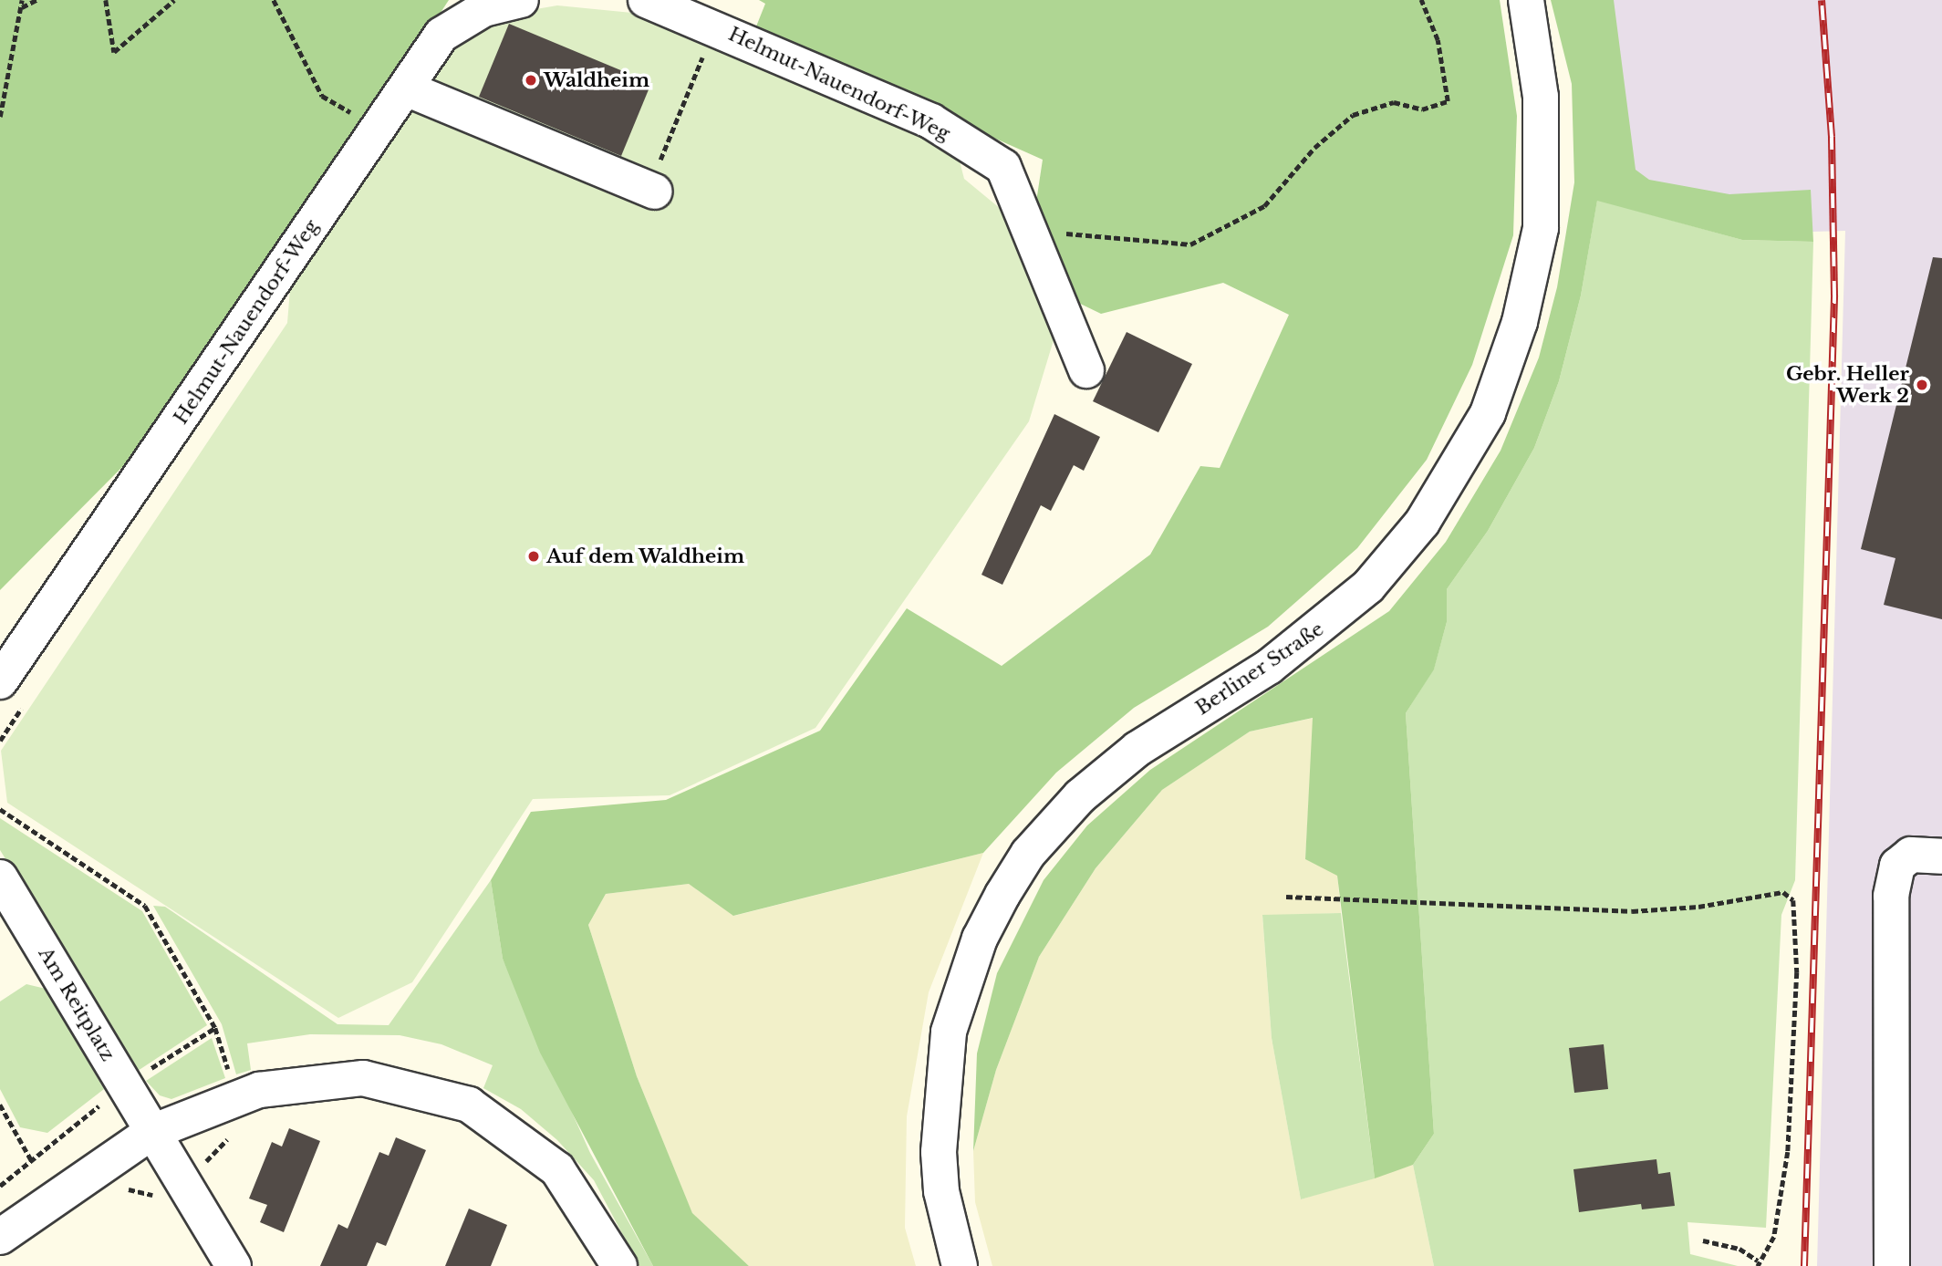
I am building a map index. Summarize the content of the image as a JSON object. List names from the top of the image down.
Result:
{
  "streets": {
    "street": ["Helmut-Nauendorf-Weg", "Berliner Straße", "Am Reitplatz"]
  },
  "places": ["Waldheim", "Gebr. Heller Werk 2", "Auf dem Waldheim"]
}
